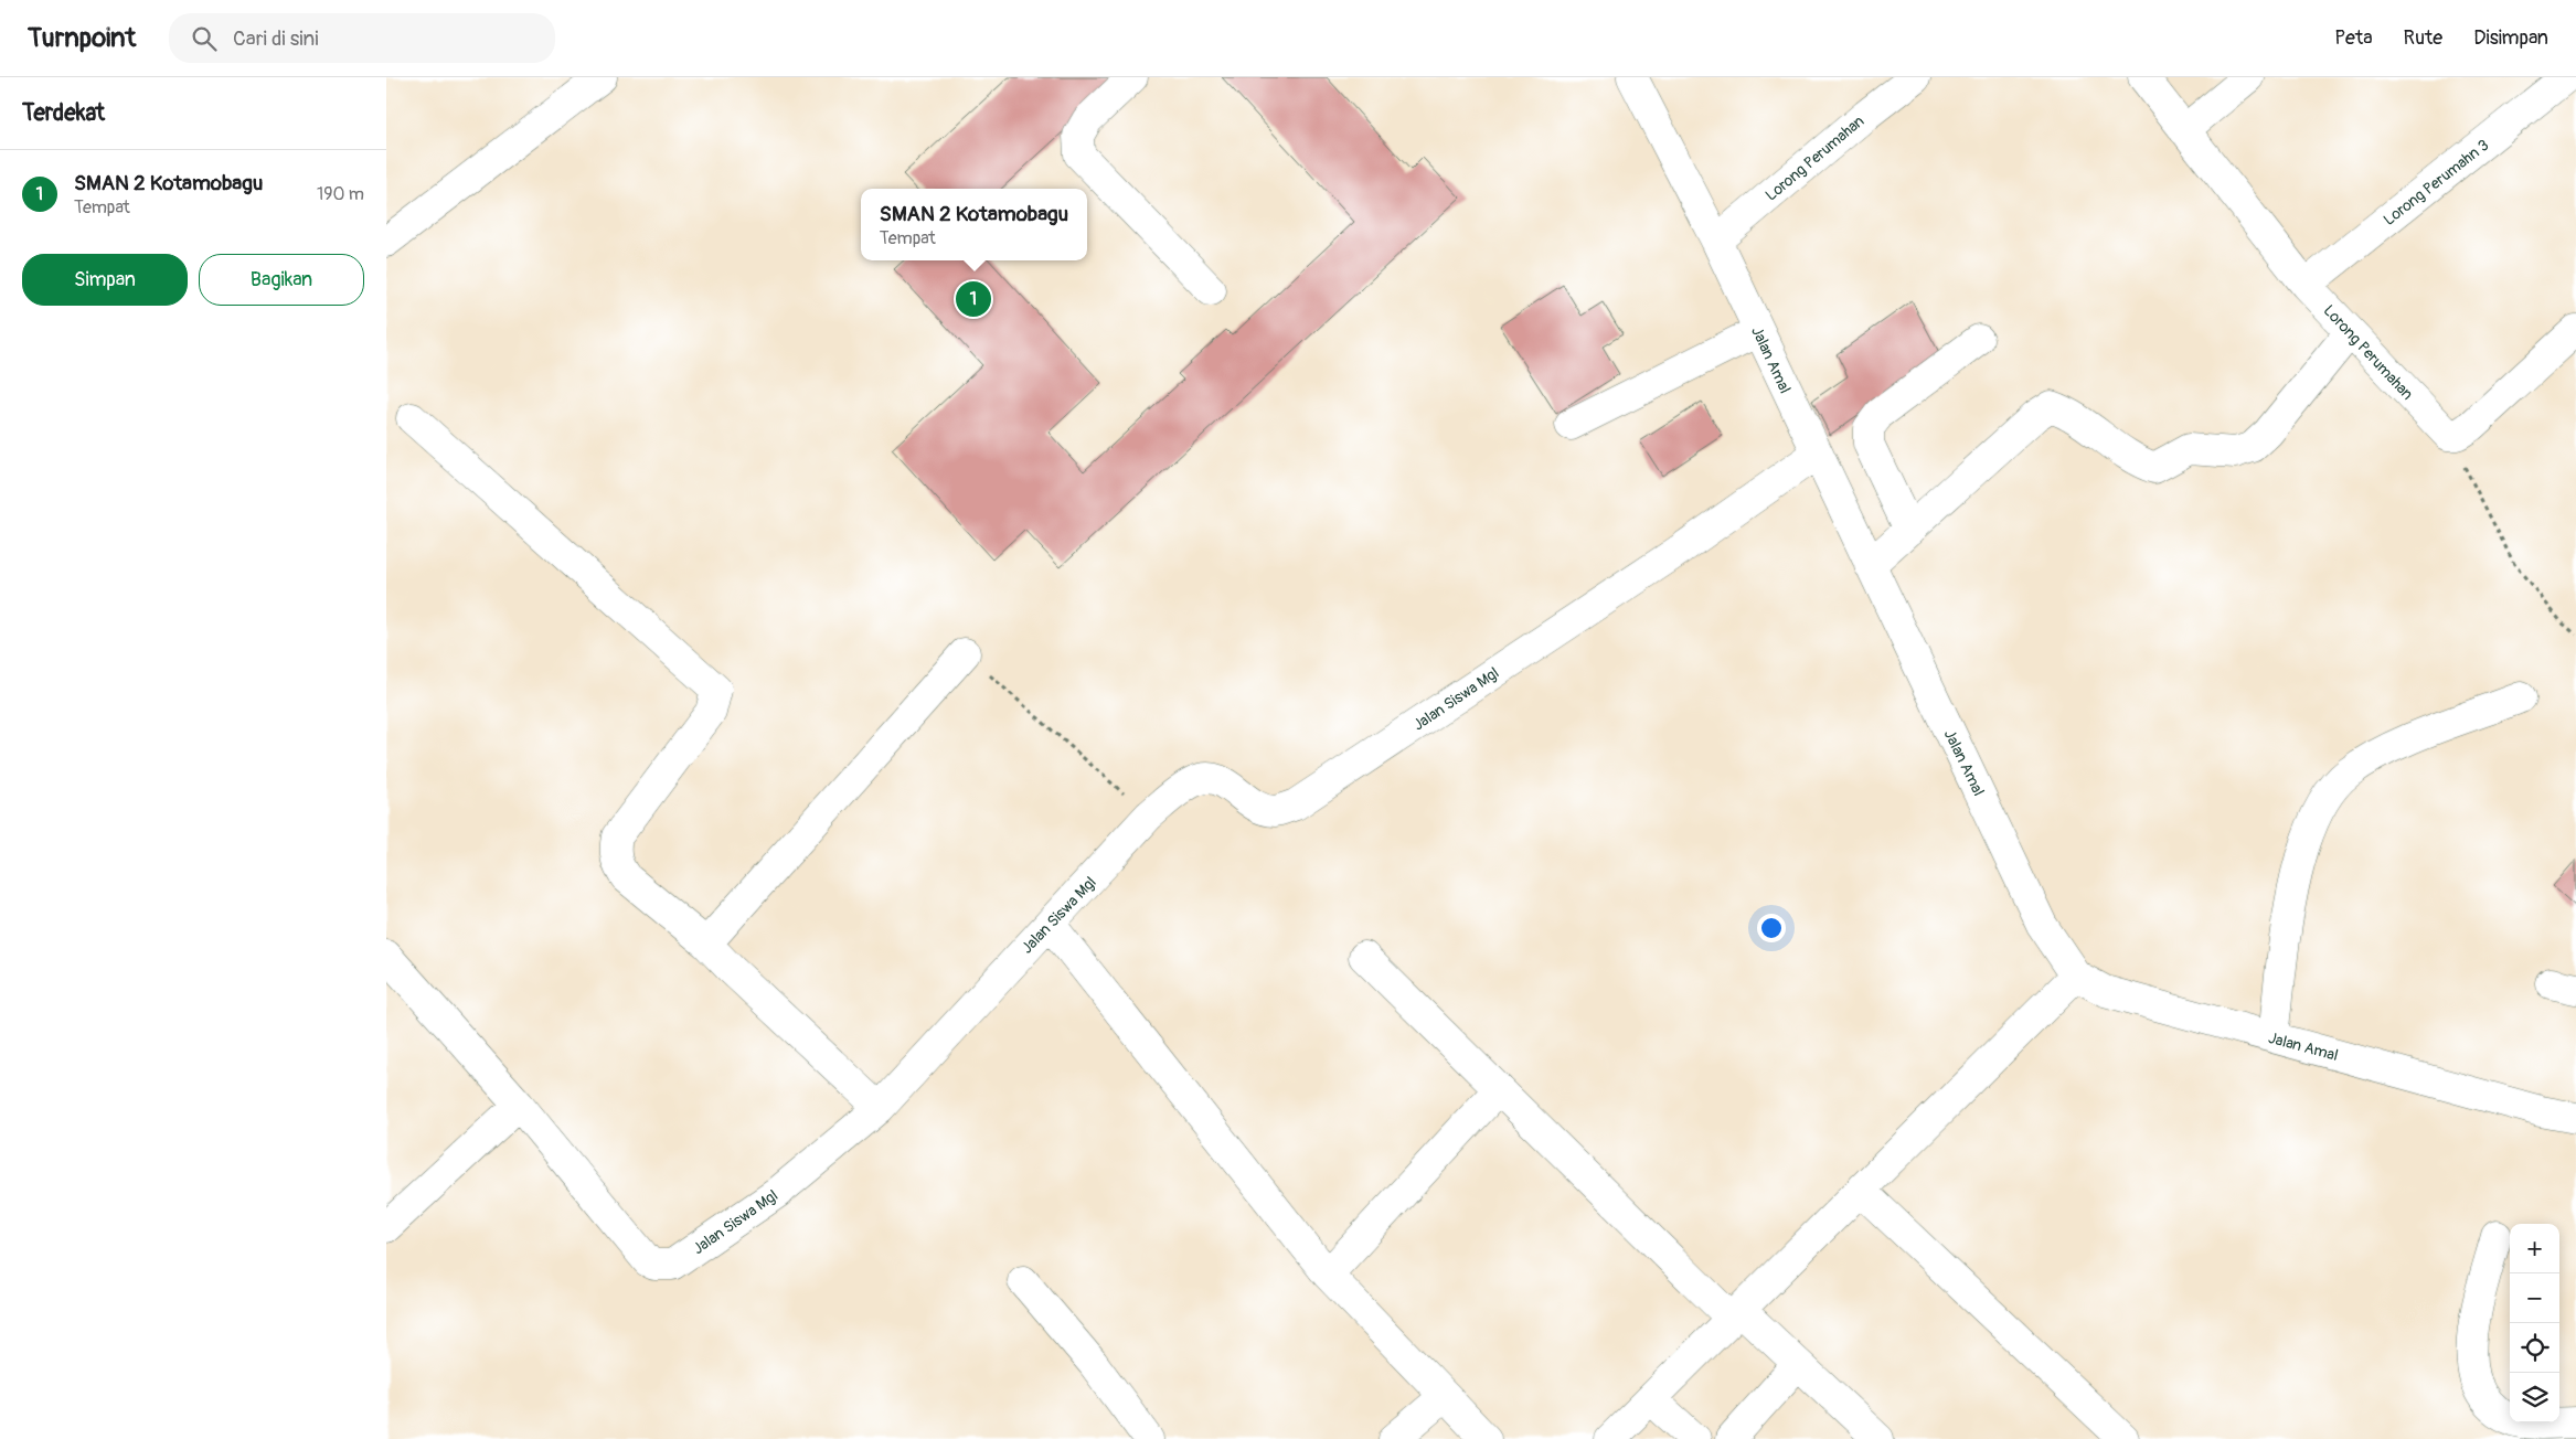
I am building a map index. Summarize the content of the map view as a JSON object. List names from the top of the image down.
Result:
{
  "streets": {
    "street": [
      "Lorong Perumahan",
      "Lorong Perumahn 3",
      "Jalan Amal",
      "Jalan Siswa Mgl"
    ]
  },
  "crossings": [
    ["Lorong Perumahan", "Lorong Perumahn 3"],
    ["Lorong Perumahan", "Jalan Amal"],
    ["Jalan Amal", "Jalan Siswa Mgl"]
  ],
  "page": {
    "header": "Turnpoint",
    "search": "Cari di sini",
    "nav": ["Peta", "Rute", "Disimpan"],
    "heading": "Terdekat",
    "list": [
      {
        "mark": "1",
        "name": "SMAN 2 Kotamobagu",
        "note": "Tempat",
        "value": "190 m"
      }
    ],
    "popup": ["SMAN 2 Kotamobagu", "Tempat"],
    "buttons": ["Simpan", "Bagikan"],
    "pins": "1",
    "map_buttons": ["+", "−"]
  }
}
